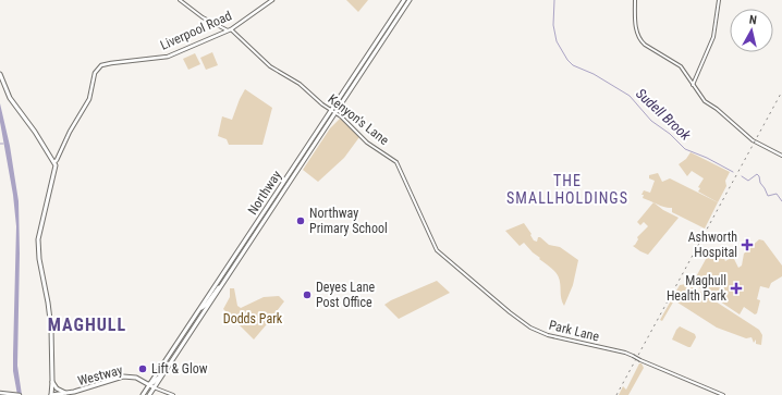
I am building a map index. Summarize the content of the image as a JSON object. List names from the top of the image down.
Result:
{
  "streets": {
    "main road": ["Liverpool Road", "Northway", "Westway"],
    "street": ["Kenyon's Lane", "Park Lane"]
  },
  "crossings": [
    ["Liverpool Road", "Kenyon's Lane"],
    ["Kenyon's Lane", "Northway"],
    ["Kenyon's Lane", "Park Lane"],
    ["Northway", "Westway"]
  ],
  "districts": ["THE SMALLHOLDINGS", "MAGHULL"],
  "water": ["Sudell Brook"],
  "parks": ["Dodds Park"],
  "places": {
    "other": ["Northway Primary School", "Deyes Lane Post Office", "Lift & Glow"],
    "health": ["Ashworth Hospital", "Maghull Health Park"]
  },
  "north": "top"
}
